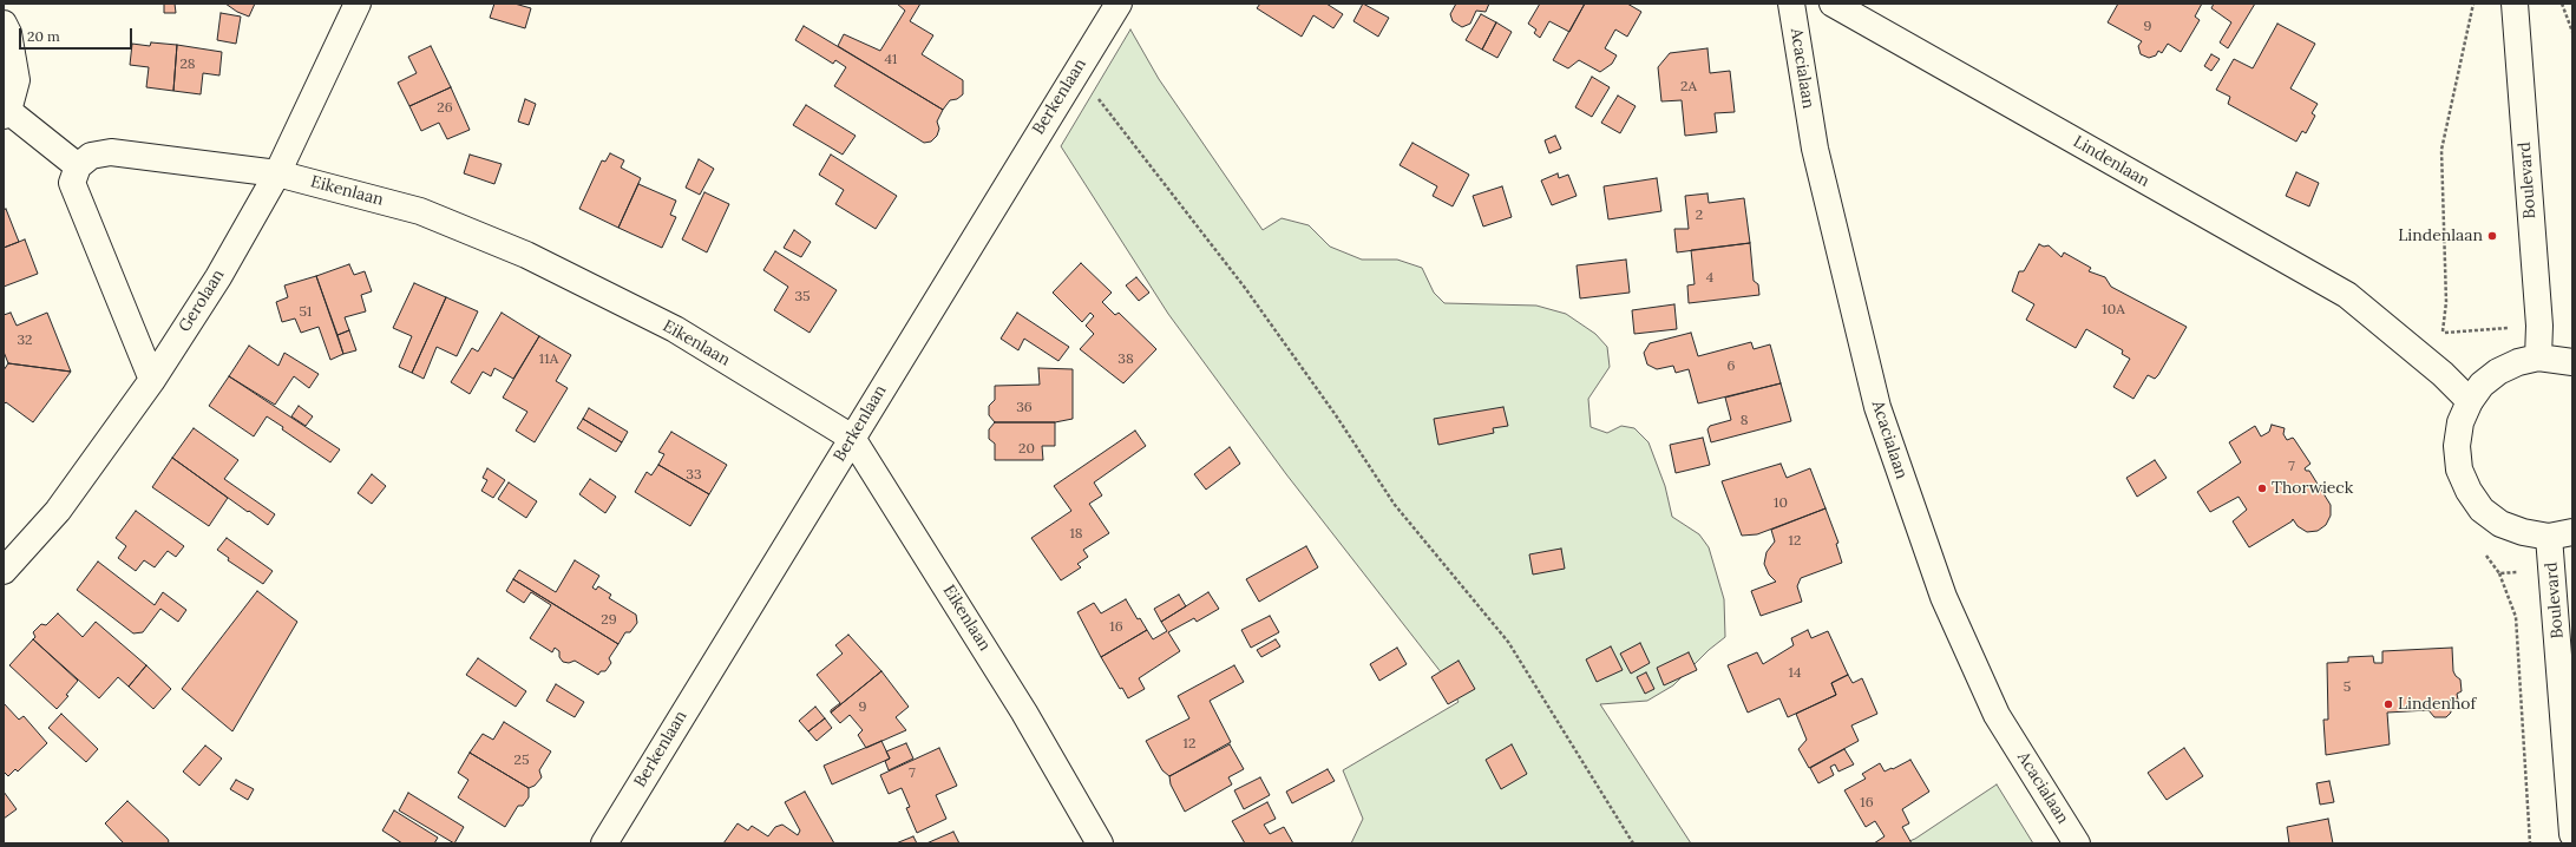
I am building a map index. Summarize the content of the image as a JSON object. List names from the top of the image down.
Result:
{
  "streets": {
    "street": [
      "Acacialaan",
      "Berkenlaan",
      "Lindenlaan",
      "Boulevard",
      "Eikenlaan",
      "Gerolaan"
    ]
  },
  "crossings": [
    ["Berkenlaan", "Eikenlaan"],
    ["Eikenlaan", "Gerolaan"]
  ],
  "places": ["Lindenlaan", "Thorwieck", "Lindenhof"],
  "house_numbers": [
    "9",
    "41",
    "28",
    "2A",
    "26",
    "2",
    "4",
    "35",
    "10A",
    "51",
    "32",
    "11A",
    "38",
    "6",
    "36",
    "8",
    "20",
    "7",
    "33",
    "10",
    "18",
    "12",
    "29",
    "16",
    "14",
    "5",
    "9",
    "12",
    "25",
    "7",
    "16"
  ],
  "scale_bar": "20 m"
}
